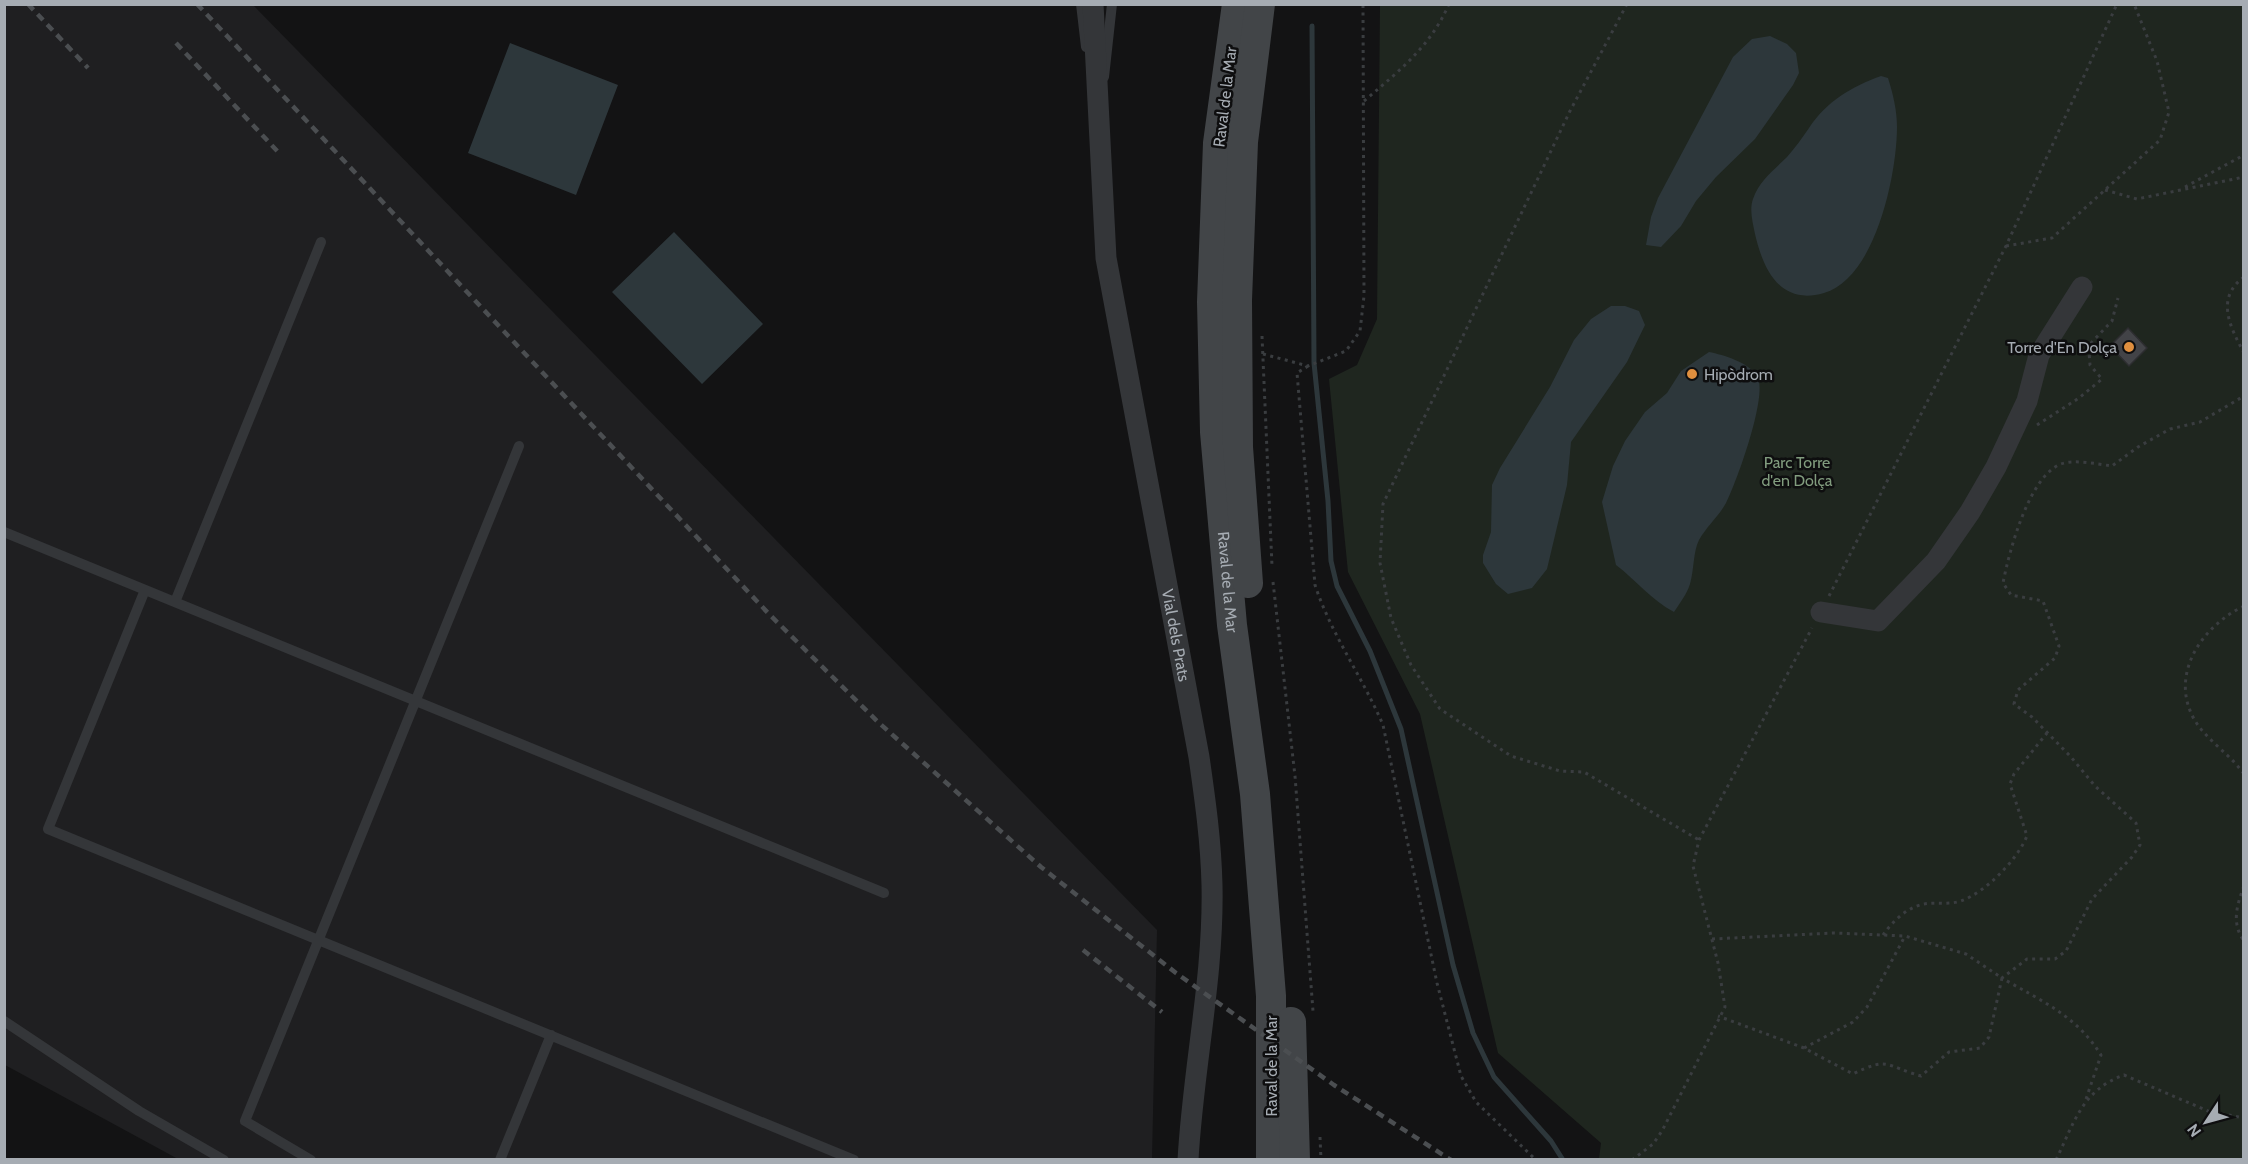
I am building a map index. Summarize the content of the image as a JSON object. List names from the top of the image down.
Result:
{
  "streets": {
    "street": ["Raval de la Mar", "Vial dels Prats"]
  },
  "parks": ["Parc Torre d'en Dolça"],
  "places": ["Torre d'En Dolça", "Hipòdrom"],
  "north": "bottom left"
}
